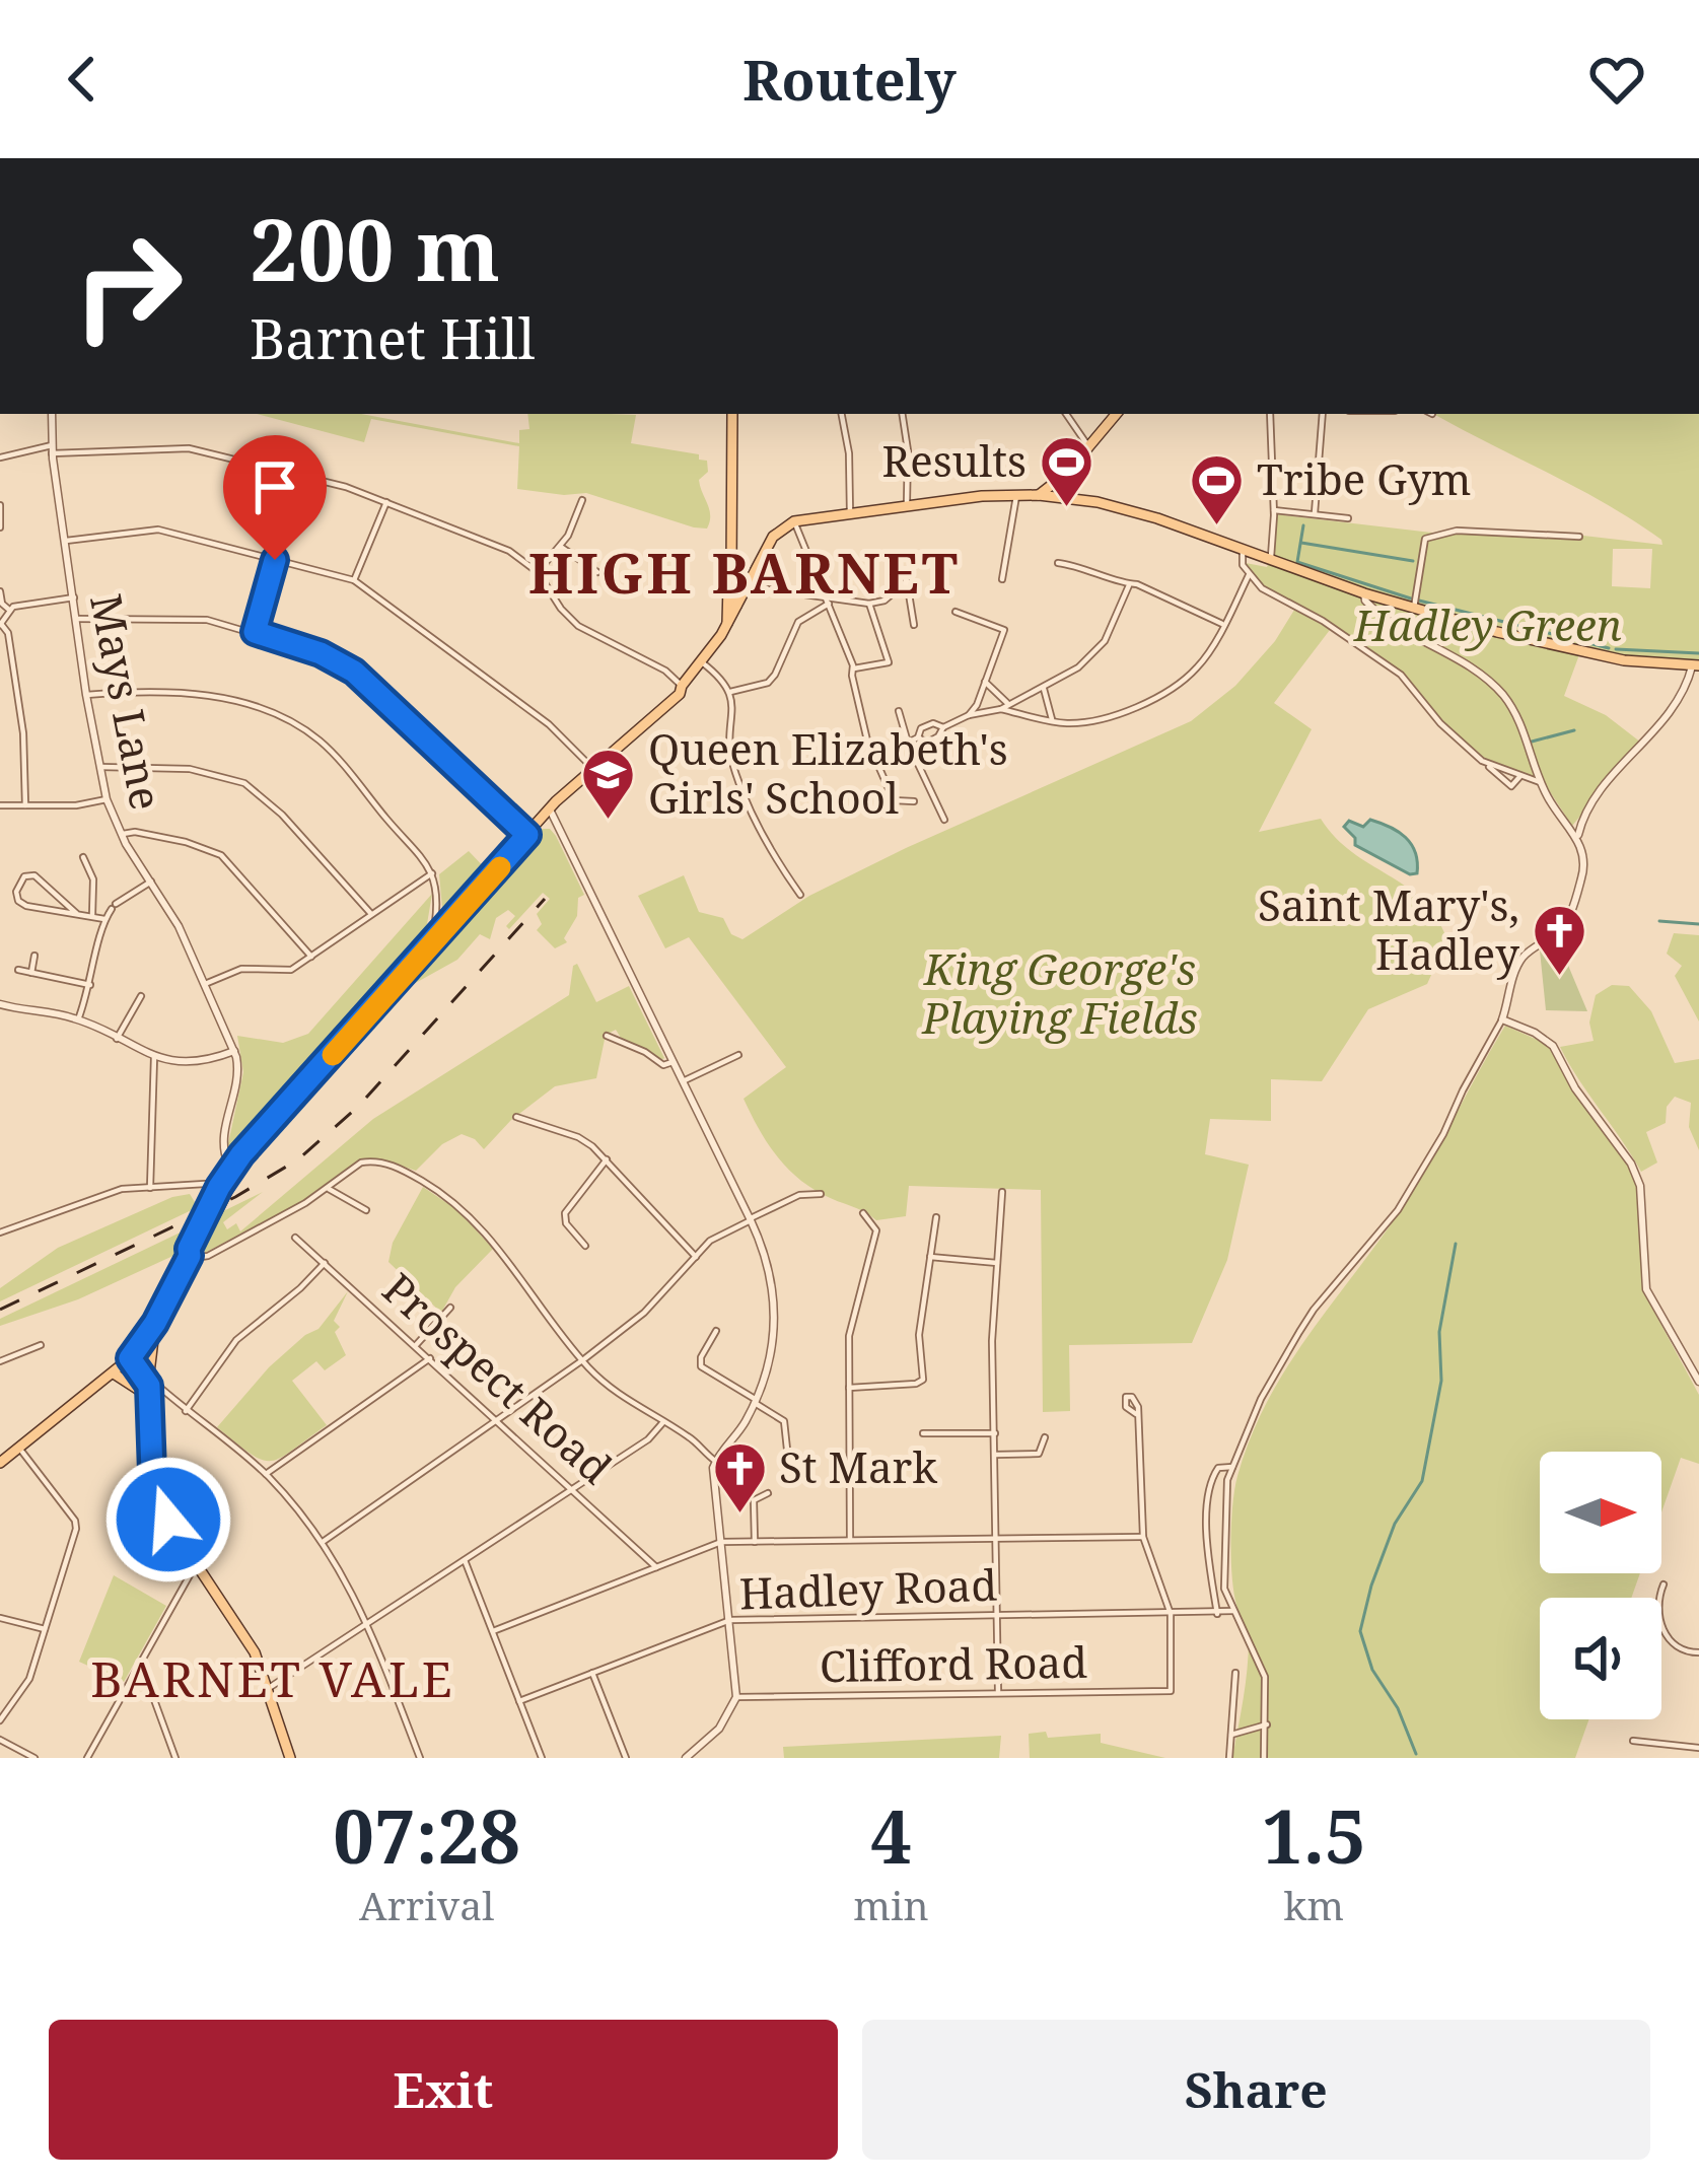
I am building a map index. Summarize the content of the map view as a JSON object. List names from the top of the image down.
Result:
{
  "streets": {
    "street": [
      "Mays Lane",
      "Prospect Road",
      "Hadley Road",
      "Clifford Road"
    ]
  },
  "crossings": [
    ["Hadley Road", "Clifford Road"]
  ],
  "districts": ["HIGH BARNET", "BARNET VALE"],
  "parks": ["Hadley Green", "King George's Playing Fields"],
  "places": {
    "sports": ["Results", "Tribe Gym"],
    "school or university": ["Queen Elizabeth's Girls' School"],
    "church": ["Saint Mary's, Hadley", "St Mark"]
  },
  "north": "right",
  "page": {
    "header": "Routely",
    "turn": ["200 m", "Barnet Hill"],
    "eta": [
      "07:28",
      "Arrival",
      "4",
      "min",
      "1.5",
      "km"
    ],
    "buttons": ["Exit", "Share"]
  }
}
